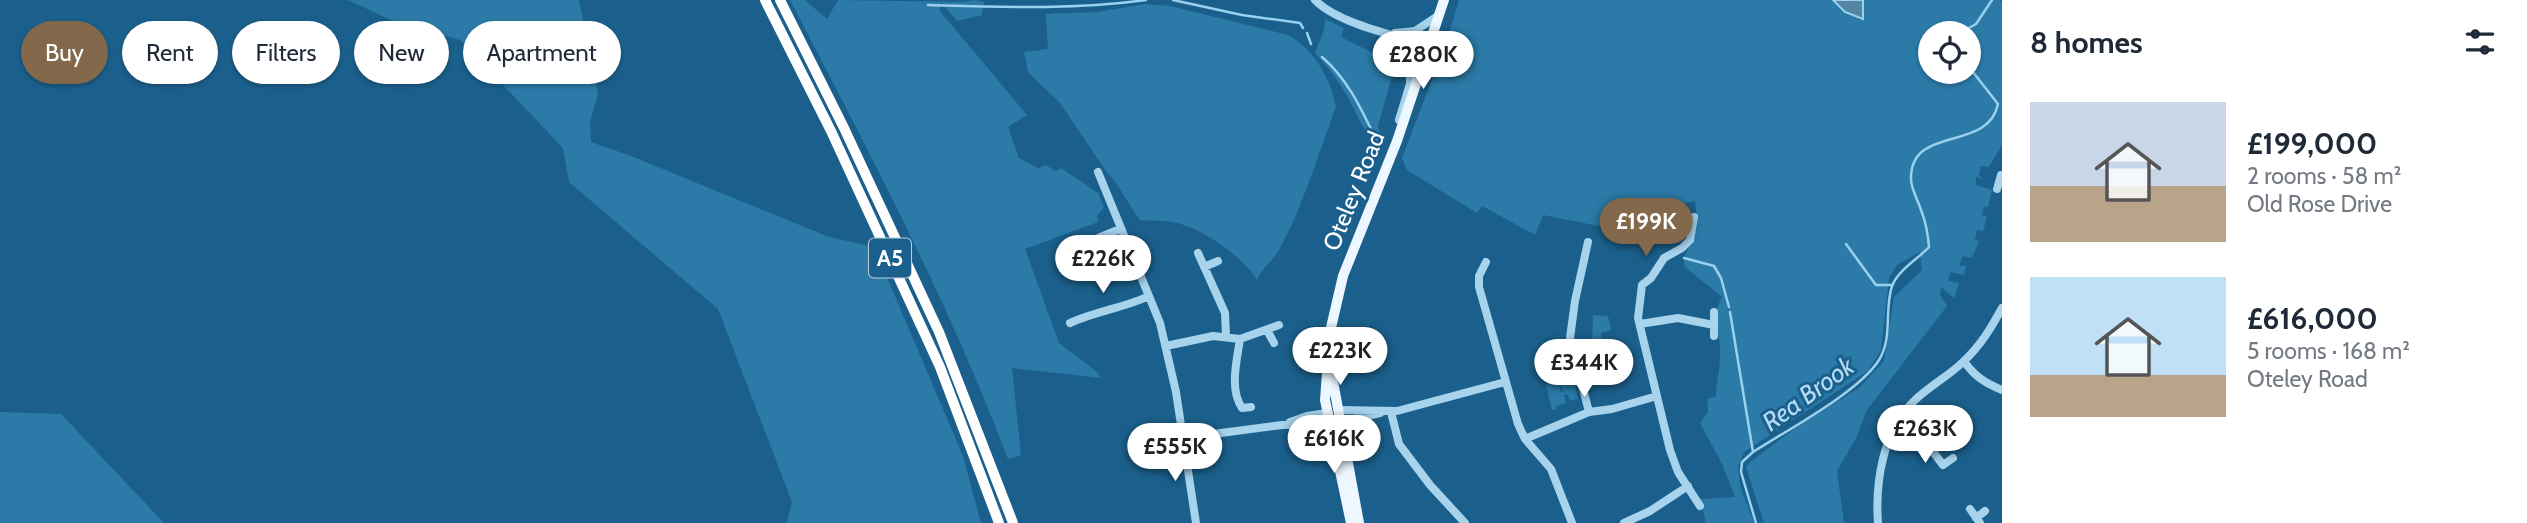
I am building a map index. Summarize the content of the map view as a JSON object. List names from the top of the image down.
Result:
{
  "streets": {
    "highway": ["A5"],
    "main road": ["Oteley Road"]
  },
  "water": ["Rea Brook"],
  "page": {
    "heading": "8 homes",
    "chip": [
      "Buy",
      "Rent",
      "Filters",
      "New",
      "Apartment"
    ],
    "price": [
      "£280K",
      "£199K",
      "£226K",
      "£223K",
      "£344K",
      "£263K",
      "£616K",
      "£555K"
    ],
    "list": [
      {
        "name": "£199,000",
        "note": "2 rooms · 58 m² · Old Rose Drive"
      },
      {
        "name": "£616,000",
        "note": "5 rooms · 168 m² · Oteley Road"
      }
    ]
  }
}
